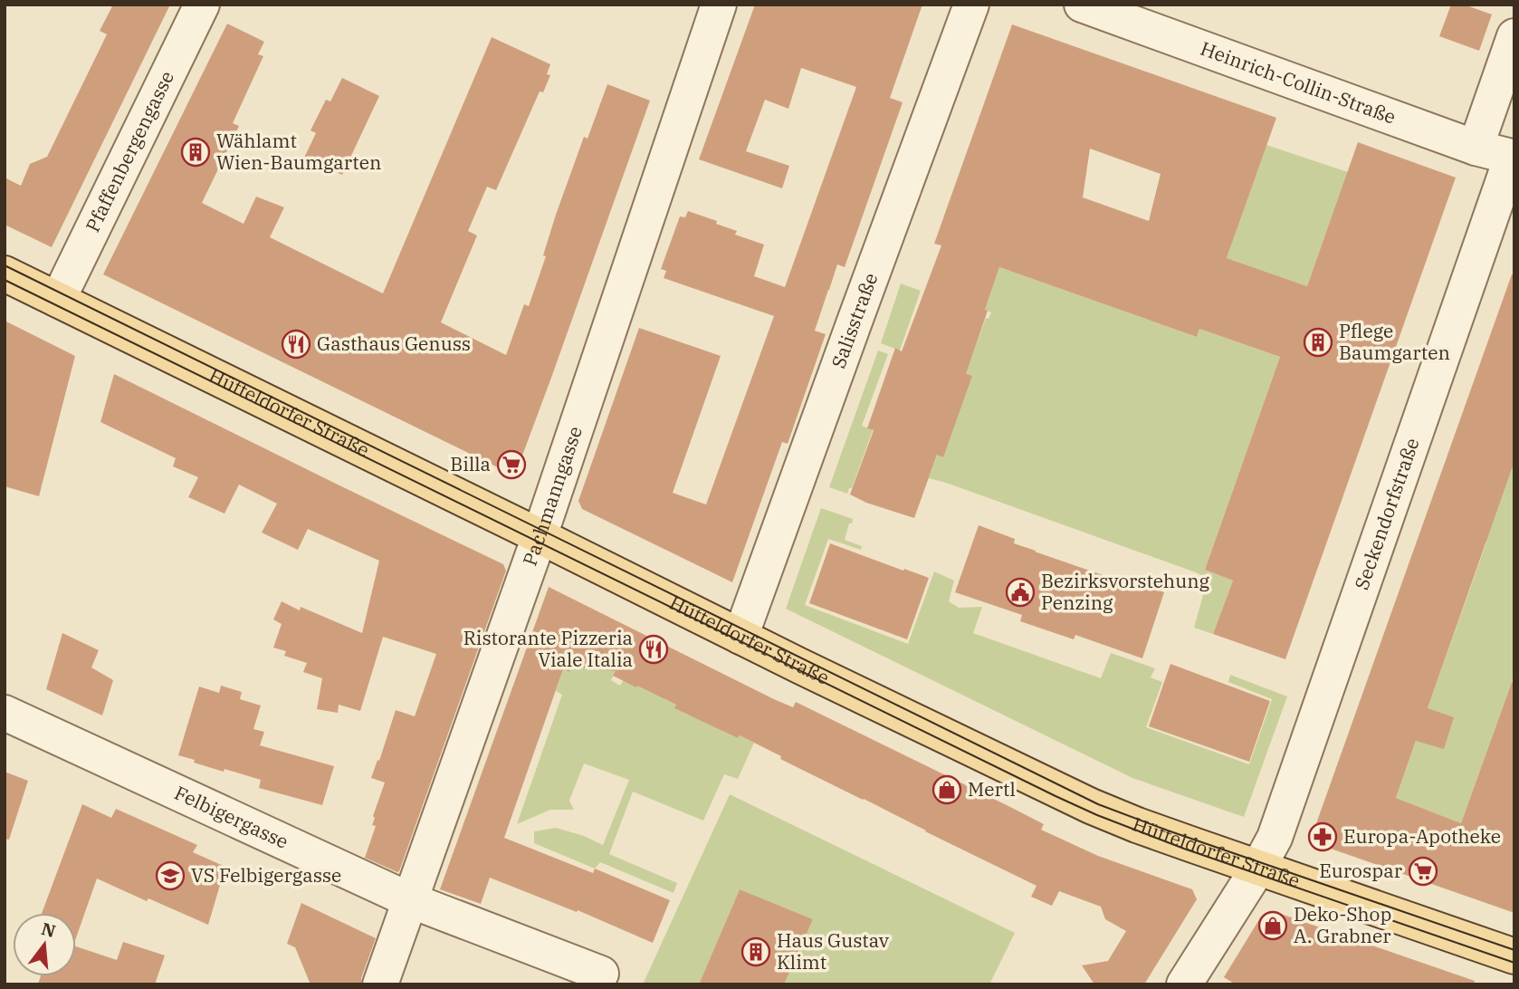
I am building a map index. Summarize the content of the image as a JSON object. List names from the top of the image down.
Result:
{
  "streets": {
    "main road": ["Hütteldorfer Straße"],
    "street": [
      "Heinrich-Collin-Straße",
      "Pfaffenbergengasse",
      "Salisstraße",
      "Pachmanngasse",
      "Seckendorfstraße",
      "Felbigergasse"
    ]
  },
  "crossings": [
    ["Heinrich-Collin-Straße", "Seckendorfstraße"],
    ["Pfaffenbergengasse", "Hütteldorfer Straße"],
    ["Salisstraße", "Hütteldorfer Straße"],
    ["Hütteldorfer Straße", "Pachmanngasse"],
    ["Hütteldorfer Straße", "Seckendorfstraße"],
    ["Pachmanngasse", "Felbigergasse"]
  ],
  "places": {
    "building": ["Wählamt Wien-Baumgarten", "Pflege Baumgarten", "Haus Gustav Klimt"],
    "restaurant": ["Gasthaus Genuss", "Ristorante Pizzeria Viale Italia"],
    "supermarket": ["Billa", "Eurospar"],
    "public building": ["Bezirksvorstehung Penzing"],
    "shop": ["Mertl", "Deko-Shop A. Grabner"],
    "pharmacy": ["Europa-Apotheke"],
    "school or university": ["VS Felbigergasse"]
  },
  "north": "top"
}
